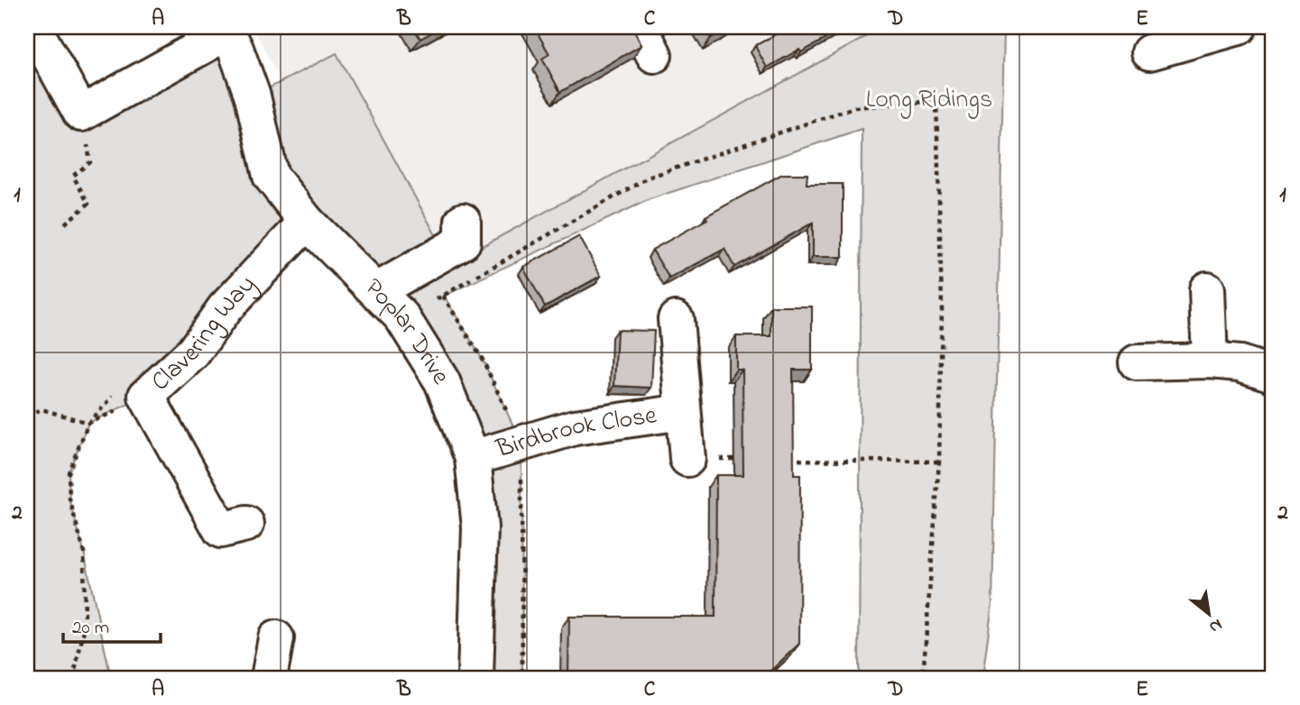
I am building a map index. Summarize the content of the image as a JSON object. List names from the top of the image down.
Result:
{
  "streets": {
    "street": ["Clavering Way", "Poplar Drive", "Birdbrook Close"]
  },
  "crossings": [
    ["Clavering Way", "Poplar Drive"],
    ["Poplar Drive", "Birdbrook Close"]
  ],
  "parks": ["Long Ridings"],
  "scale_bar": "20 m",
  "north": "bottom right",
  "grid": {
    "columns": [
      "A",
      "B",
      "C",
      "D",
      "E"
    ],
    "rows": ["1", "2"]
  }
}
